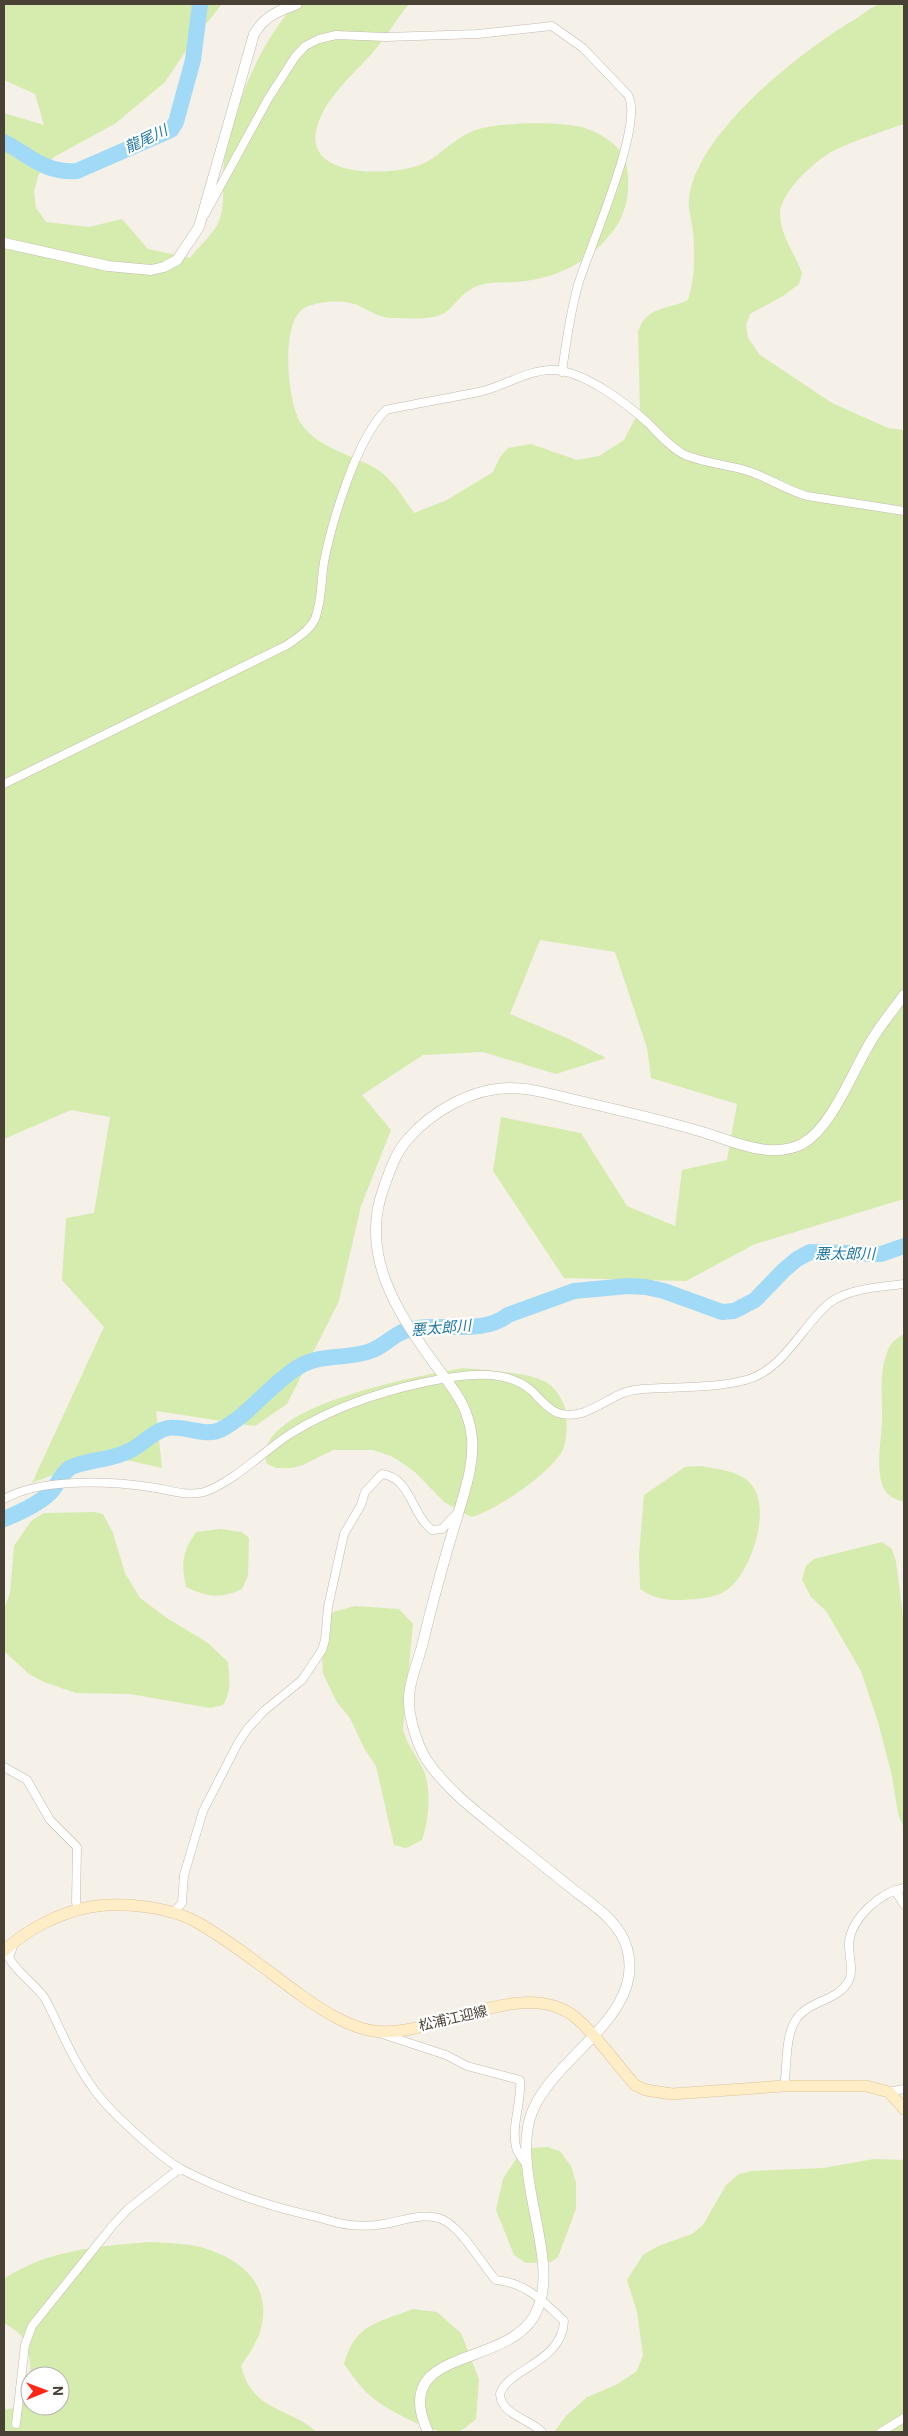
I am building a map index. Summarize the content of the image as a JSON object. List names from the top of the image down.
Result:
{
  "streets": {
    "main road": ["松浦江迎線"]
  },
  "water": ["龍尾川", "悪太郎川"],
  "north": "right"
}
